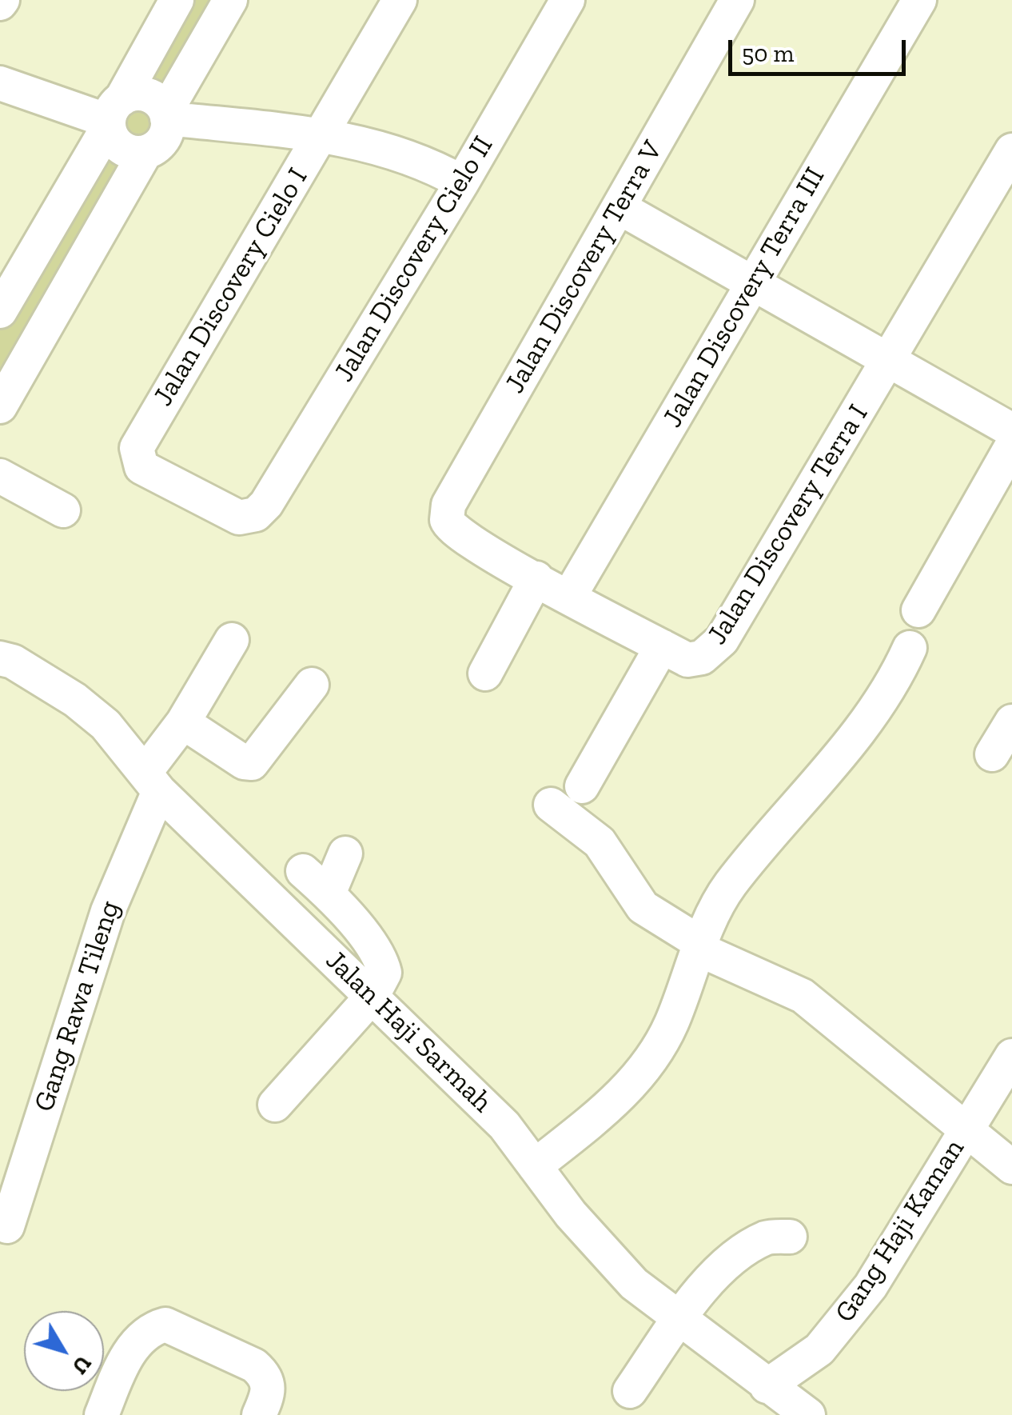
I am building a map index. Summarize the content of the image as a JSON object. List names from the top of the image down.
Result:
{
  "streets": {
    "street": [
      "Jalan Discovery Cielo II",
      "Jalan Discovery Terra V",
      "Jalan Discovery Cielo I",
      "Jalan Discovery Terra III",
      "Jalan Discovery Terra I",
      "Gang Rawa Tileng",
      "Jalan Haji Sarmah",
      "Gang Haji Kaman"
    ]
  },
  "crossings": [
    ["Jalan Discovery Cielo II", "Jalan Discovery Cielo I"],
    ["Jalan Discovery Terra V", "Jalan Discovery Terra I"],
    ["Jalan Discovery Terra III", "Jalan Discovery Terra I"],
    ["Gang Rawa Tileng", "Jalan Haji Sarmah"],
    ["Jalan Haji Sarmah", "Gang Haji Kaman"]
  ],
  "scale_bar": "50 m",
  "north": "bottom right"
}
